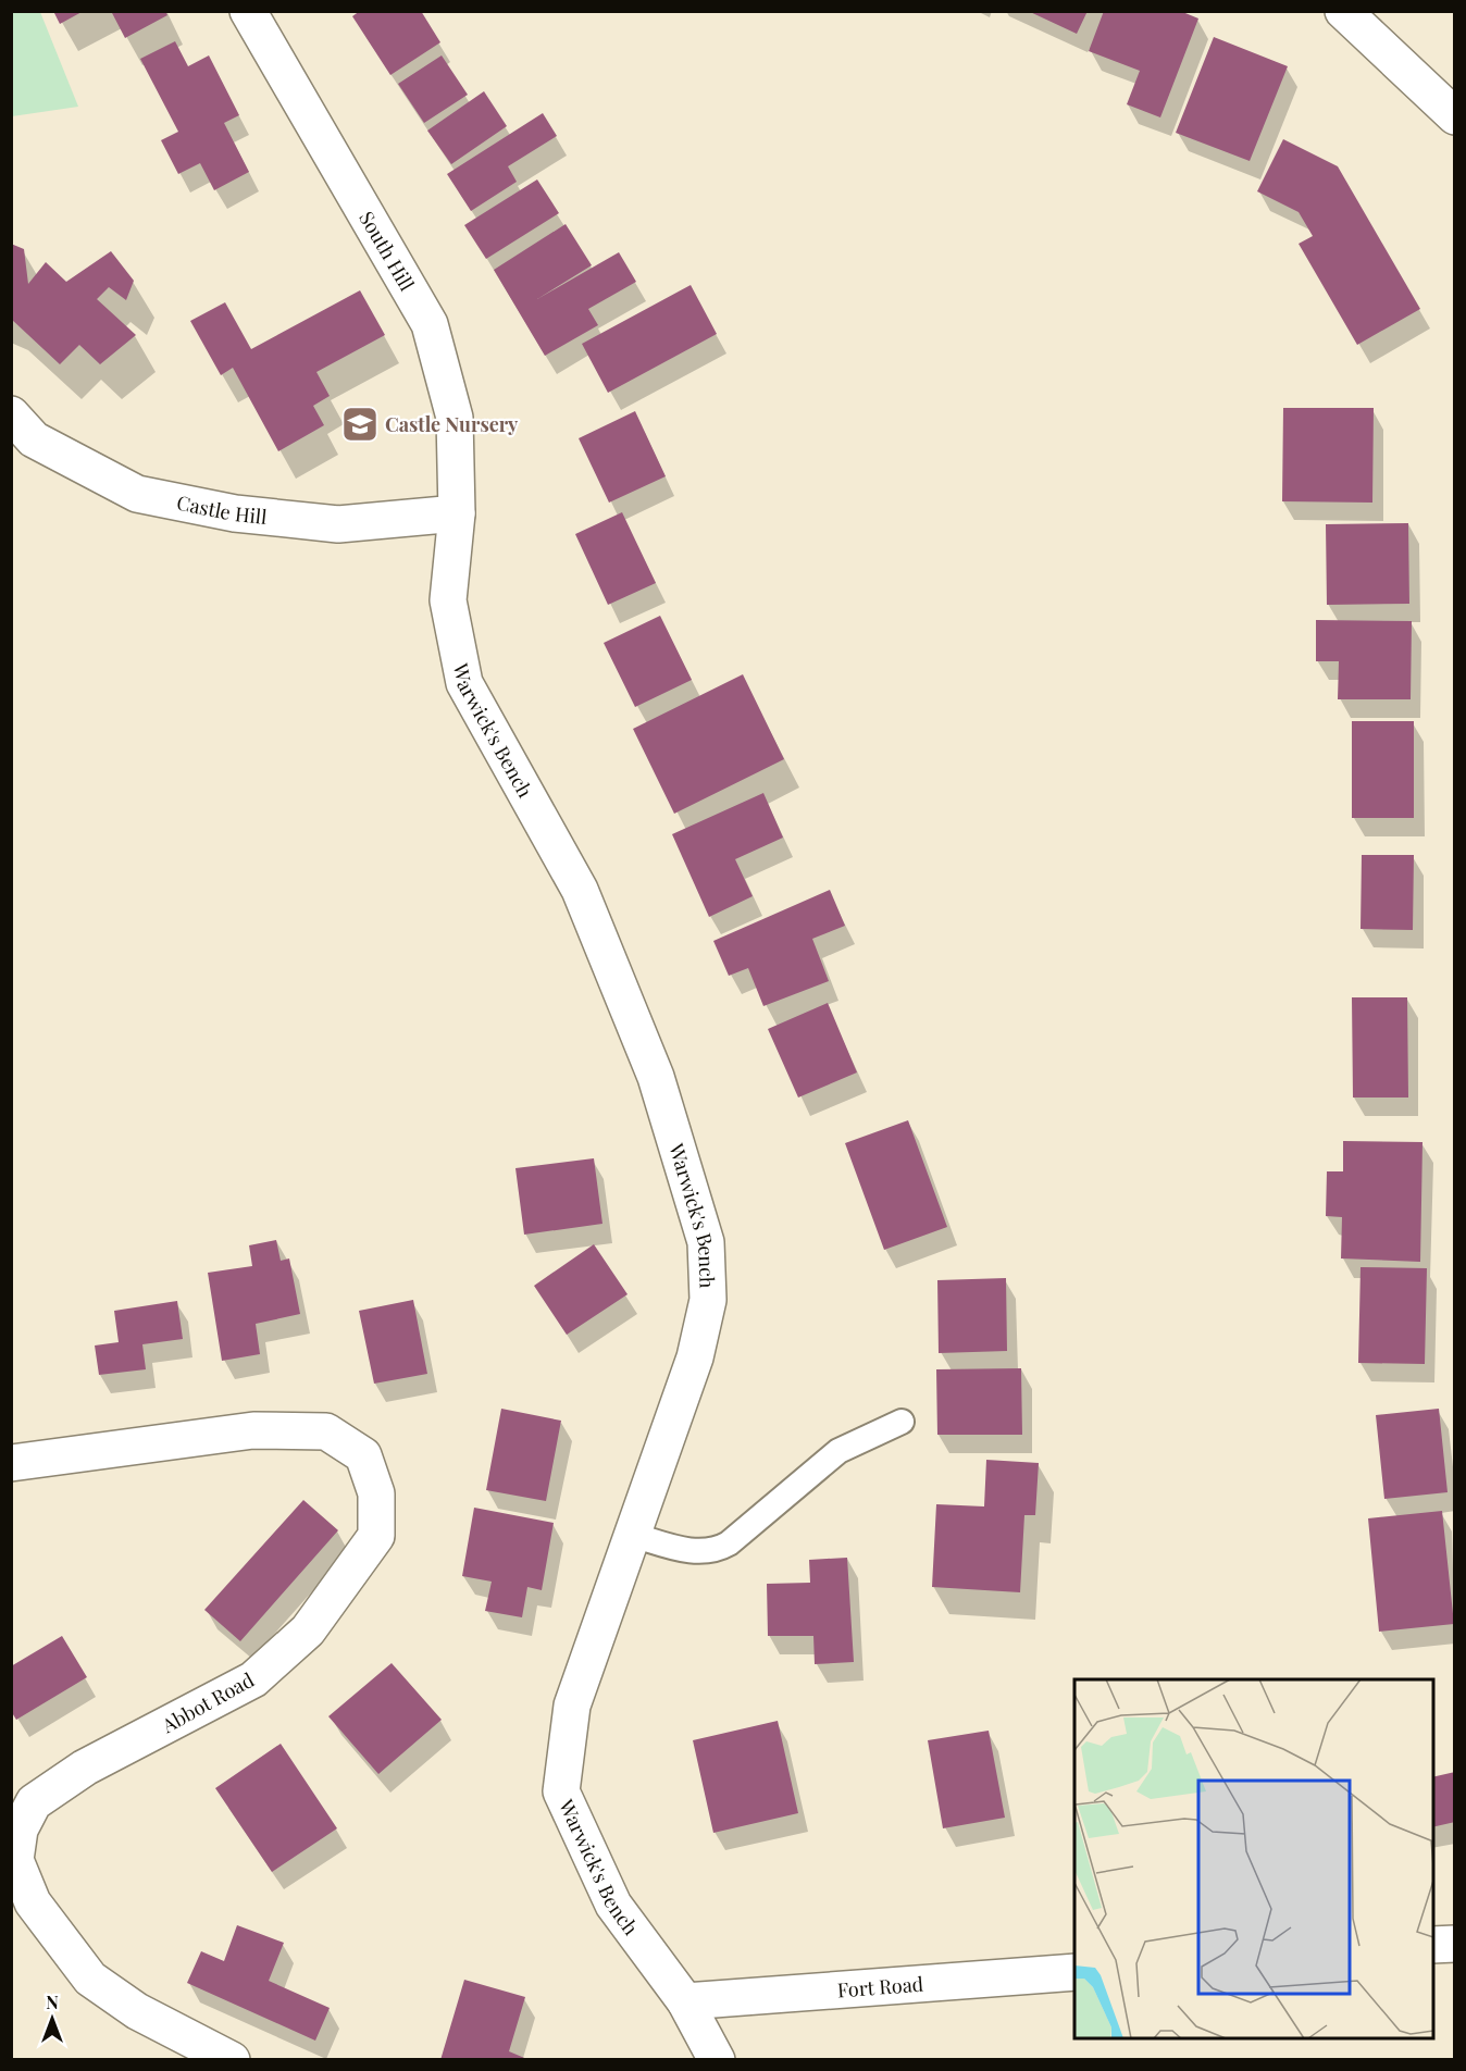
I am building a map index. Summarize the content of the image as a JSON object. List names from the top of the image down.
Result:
{
  "streets": {
    "street": [
      "South Hill",
      "Castle Hill",
      "Warwick's Bench",
      "Abbot Road",
      "Fort Road"
    ]
  },
  "crossings": [
    ["South Hill", "Castle Hill"],
    ["South Hill", "Warwick's Bench"],
    ["Castle Hill", "Warwick's Bench"],
    ["Warwick's Bench", "Fort Road"]
  ],
  "places": {
    "school or university": ["Castle Nursery"]
  },
  "north": "top"
}
